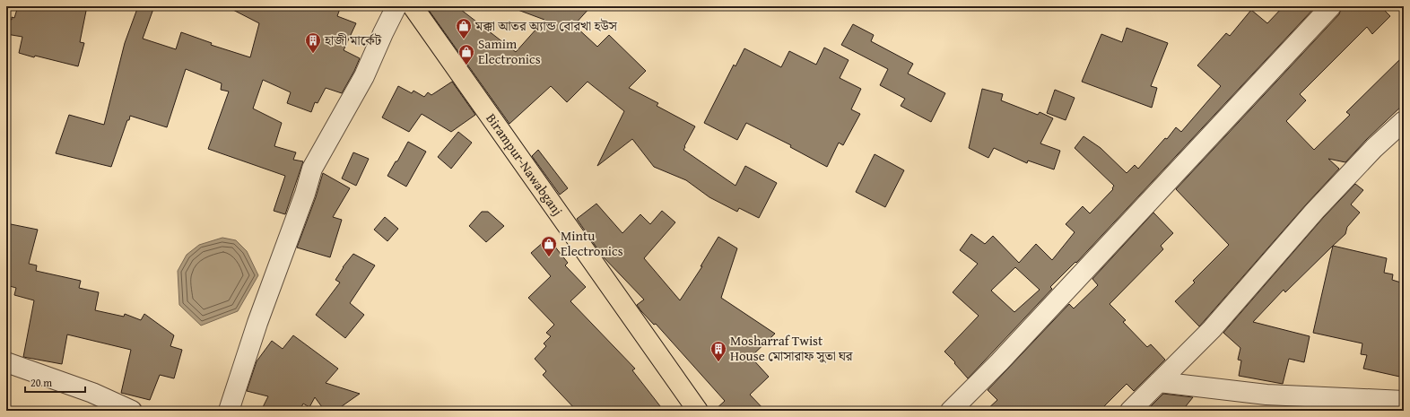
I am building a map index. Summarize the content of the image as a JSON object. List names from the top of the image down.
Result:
{
  "streets": {
    "main road": ["Birampur-Nawabganj"]
  },
  "places": {
    "shop": ["মক্কা আতর অ্যান্ড বোরখা হউস", "Samim Electronics", "Mintu Electronics"],
    "building": ["হাজী মার্কেট", "Mosharraf Twist House মোসারাফ সুতা ঘর"]
  },
  "scale_bar": "20 m"
}
